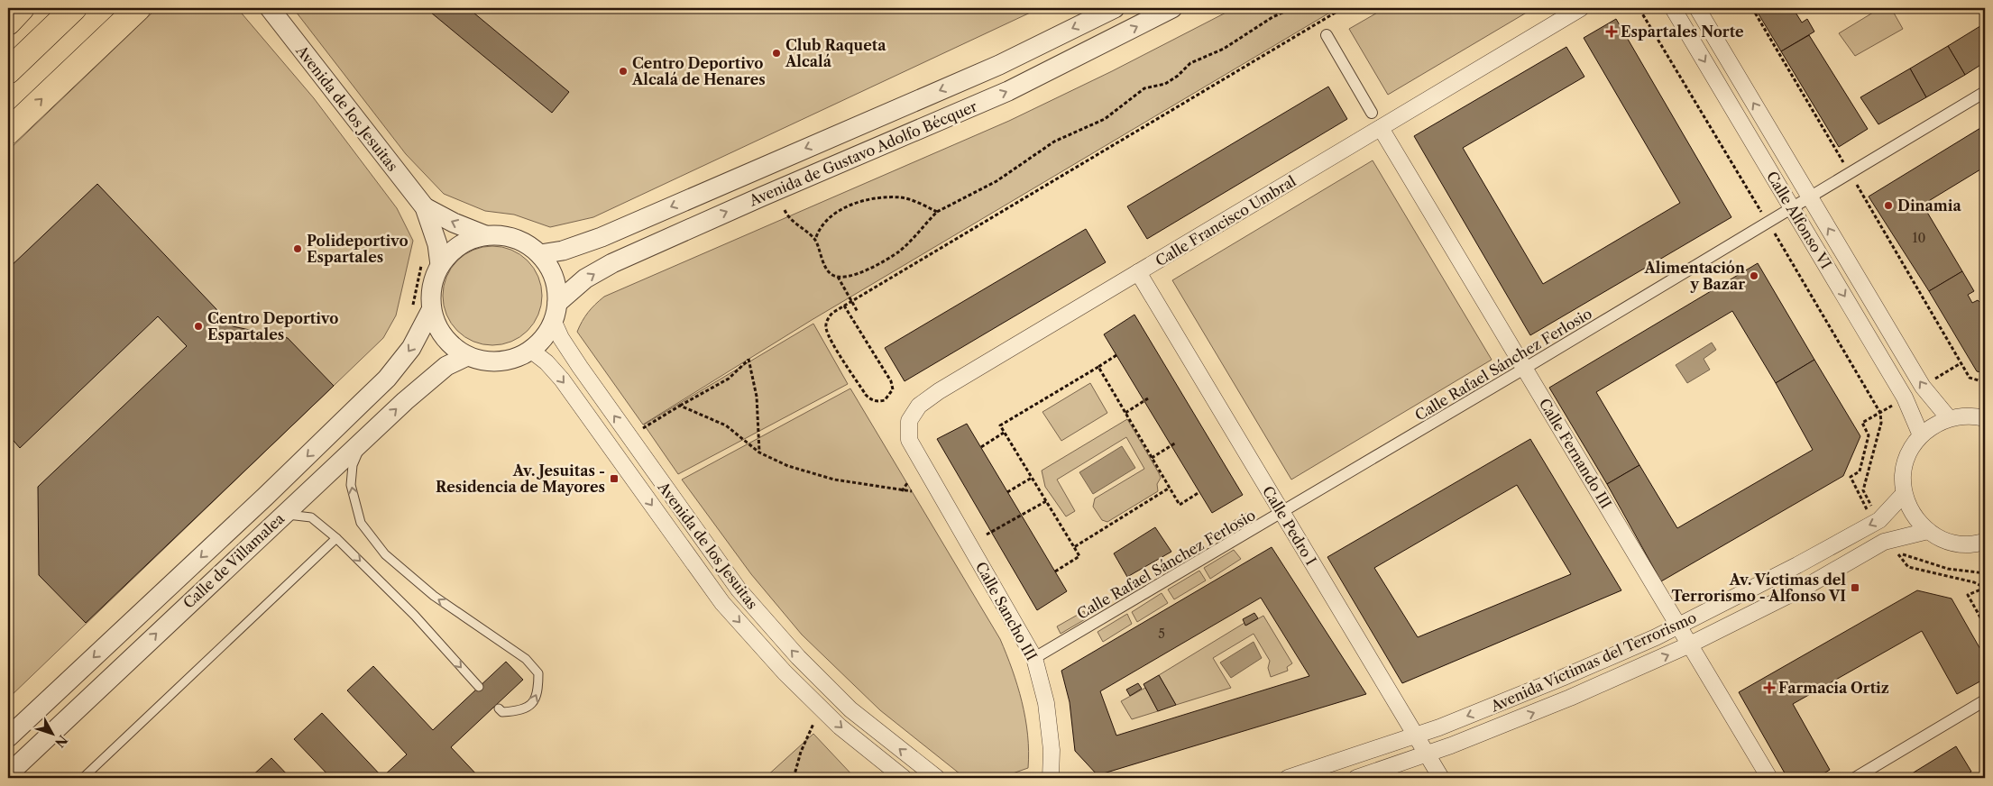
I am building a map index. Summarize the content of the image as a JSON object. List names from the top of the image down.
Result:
{
  "streets": {
    "street": [
      "Avenida de los Jesuitas",
      "Avenida de Gustavo Adolfo Bécquer",
      "Calle Alfonso VI",
      "Calle Francisco Umbral",
      "Calle Rafael Sánchez Ferlosio",
      "Calle Fernando III",
      "Calle Pedro I",
      "Calle de Villamalea",
      "Calle Sancho III",
      "Avenida Víctimas del Terrorismo"
    ]
  },
  "crossings": [
    ["Avenida de los Jesuitas", "Avenida de Gustavo Adolfo Bécquer"],
    ["Avenida de los Jesuitas", "Calle de Villamalea"],
    ["Avenida de Gustavo Adolfo Bécquer", "Calle de Villamalea"],
    ["Calle Alfonso VI", "Calle Rafael Sánchez Ferlosio"],
    ["Calle Francisco Umbral", "Calle Fernando III"],
    ["Calle Francisco Umbral", "Calle Pedro I"],
    ["Calle Francisco Umbral", "Calle Sancho III"],
    ["Calle Rafael Sánchez Ferlosio", "Calle Fernando III"],
    ["Calle Rafael Sánchez Ferlosio", "Calle Pedro I"],
    ["Calle Rafael Sánchez Ferlosio", "Calle Sancho III"],
    ["Calle Fernando III", "Avenida Víctimas del Terrorismo"],
    ["Calle Pedro I", "Avenida Víctimas del Terrorismo"]
  ],
  "places": {
    "health": ["Espartales Norte", "Farmacia Ortiz"],
    "other": [
      "Club Raqueta Alcalá",
      "Centro Deportivo Alcalá de Henares",
      "Dinamia",
      "Polideportivo Espartales",
      "Alimentación y Bazar",
      "Centro Deportivo Espartales"
    ],
    "transit": ["Av. Jesuitas - Residencia de Mayores", "Av. Víctimas del Terrorismo - Alfonso VI"]
  },
  "house_numbers": ["10", "5"],
  "north": "bottom right"
}
